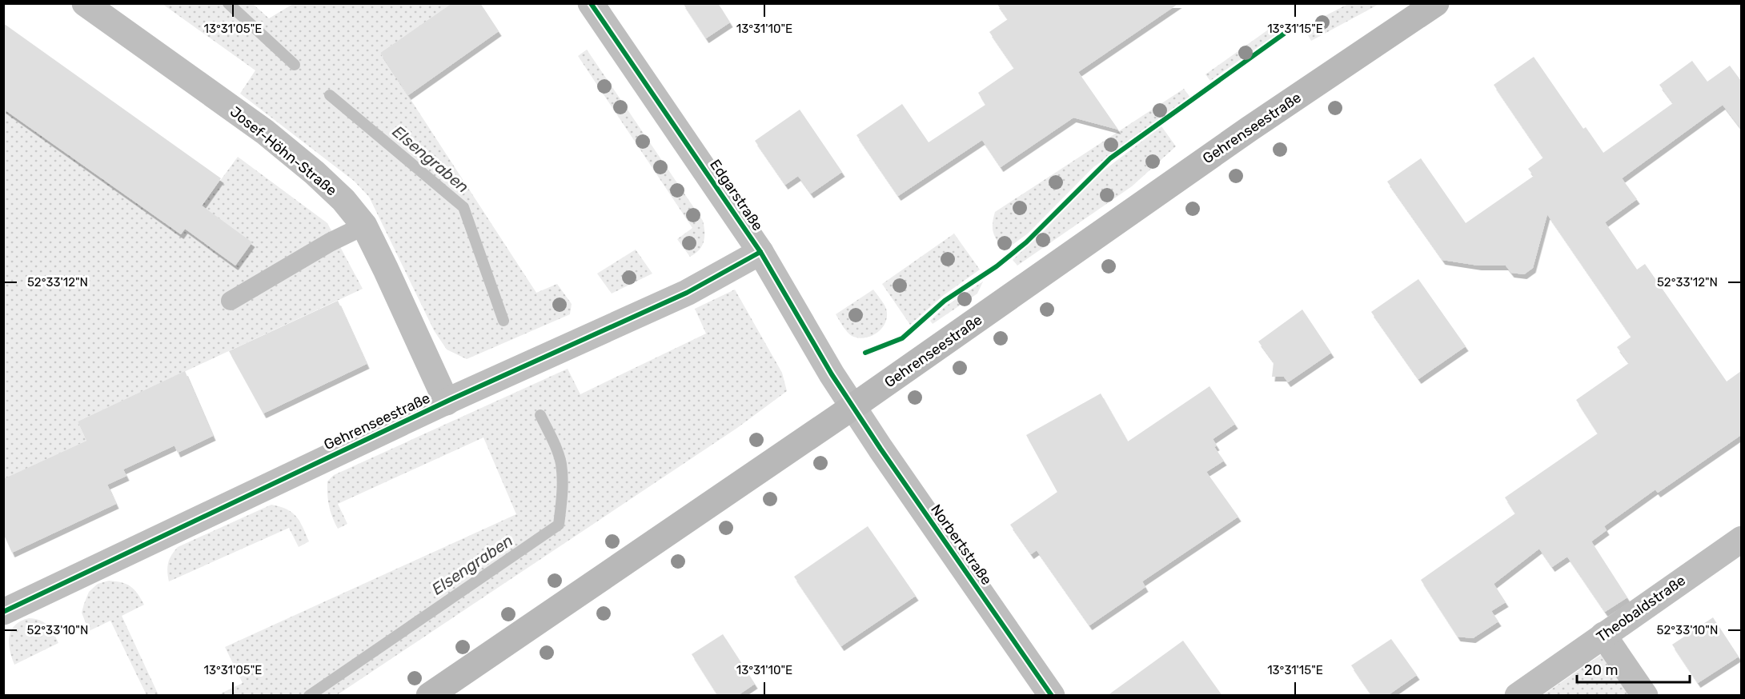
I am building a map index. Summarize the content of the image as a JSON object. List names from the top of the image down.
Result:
{
  "streets": {
    "main road": ["Gehrenseestraße"],
    "street": [
      "Josef-Höhn-Straße",
      "Edgarstraße",
      "Norbertstraße",
      "Theobaldstraße"
    ]
  },
  "crossings": [
    ["Gehrenseestraße", "Josef-Höhn-Straße"],
    ["Gehrenseestraße", "Edgarstraße"],
    ["Gehrenseestraße", "Norbertstraße"],
    ["Edgarstraße", "Norbertstraße"]
  ],
  "water": ["Elsengraben"],
  "scale_bar": "20 m",
  "coordinates": [
    "13°31'05\"E",
    "13°31'10\"E",
    "13°31'15\"E",
    "52°33'12\"N",
    "52°33'10\"N"
  ]
}
